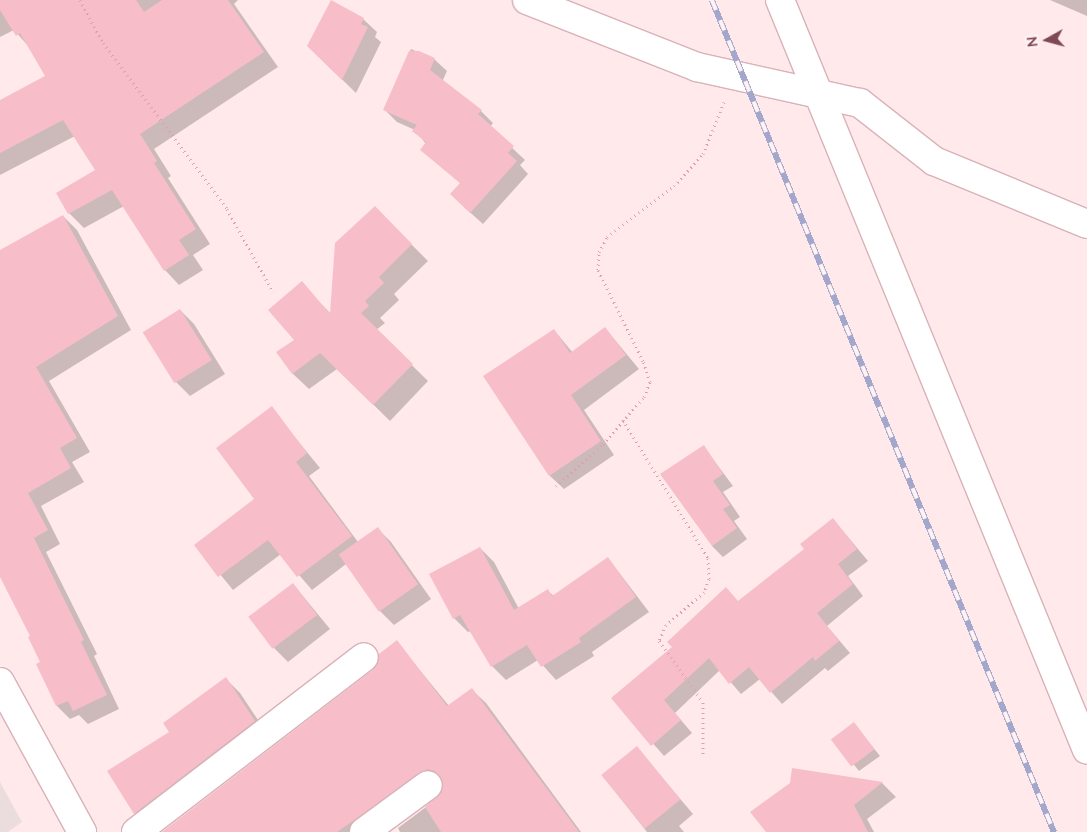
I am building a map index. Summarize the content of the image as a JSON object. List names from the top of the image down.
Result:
{
  "north": "left"
}
